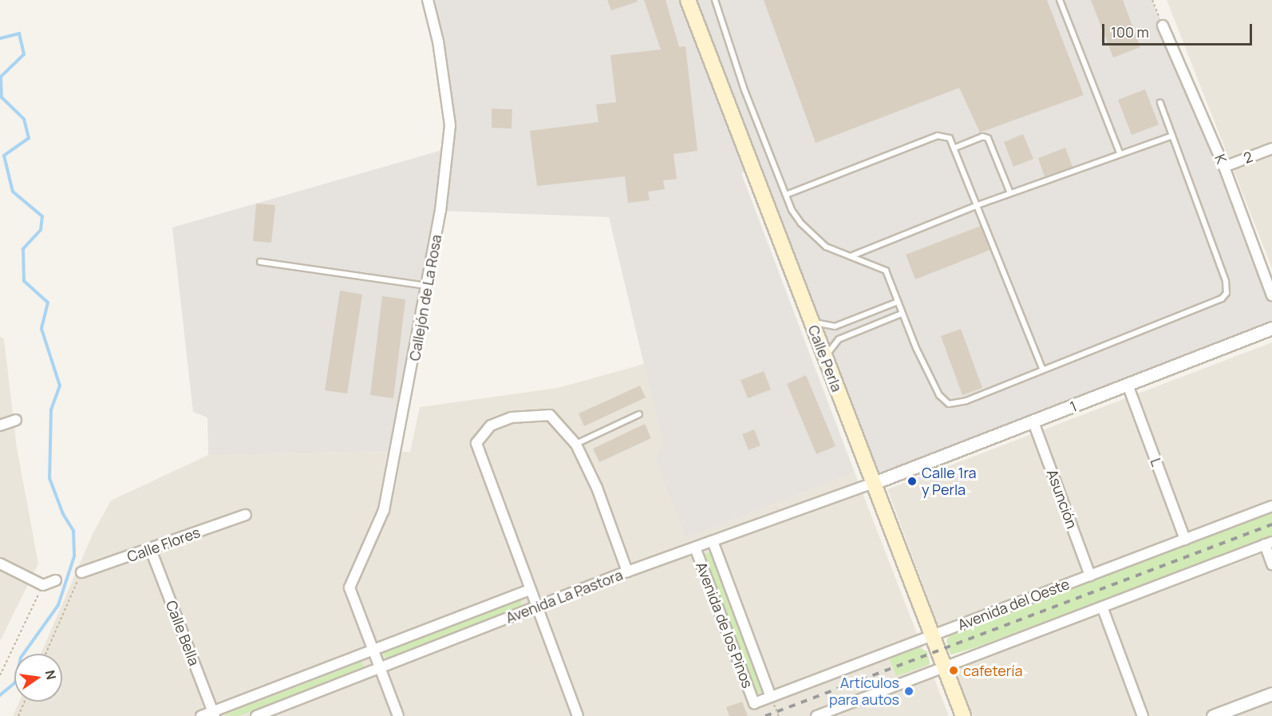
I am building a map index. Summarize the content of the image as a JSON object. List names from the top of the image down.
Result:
{
  "streets": {
    "main road": ["Calle Perla"],
    "street": [
      "2",
      "K",
      "Callejón de La Rosa",
      "1",
      "L",
      "Asunción",
      "Calle Flores",
      "Avenida La Pastora",
      "Avenida del Oeste",
      "Avenida de los Pinos",
      "Calle Bella"
    ]
  },
  "crossings": [
    ["2", "K"],
    ["Callejón de La Rosa", "Avenida La Pastora"],
    ["Calle Perla", "1"],
    ["Calle Perla", "Avenida La Pastora"],
    ["Calle Perla", "Avenida del Oeste"],
    ["1", "L"],
    ["1", "Asunción"],
    ["1", "Avenida La Pastora"],
    ["L", "Avenida del Oeste"],
    ["Asunción", "Avenida del Oeste"],
    ["Calle Flores", "Calle Bella"],
    ["Avenida La Pastora", "Avenida de los Pinos"],
    ["Avenida La Pastora", "Calle Bella"],
    ["Avenida del Oeste", "Avenida de los Pinos"]
  ],
  "places": ["Calle 1ra y Perla", "cafetería", "Artículos para autos"],
  "scale_bar": "100 m",
  "north": "right"
}
